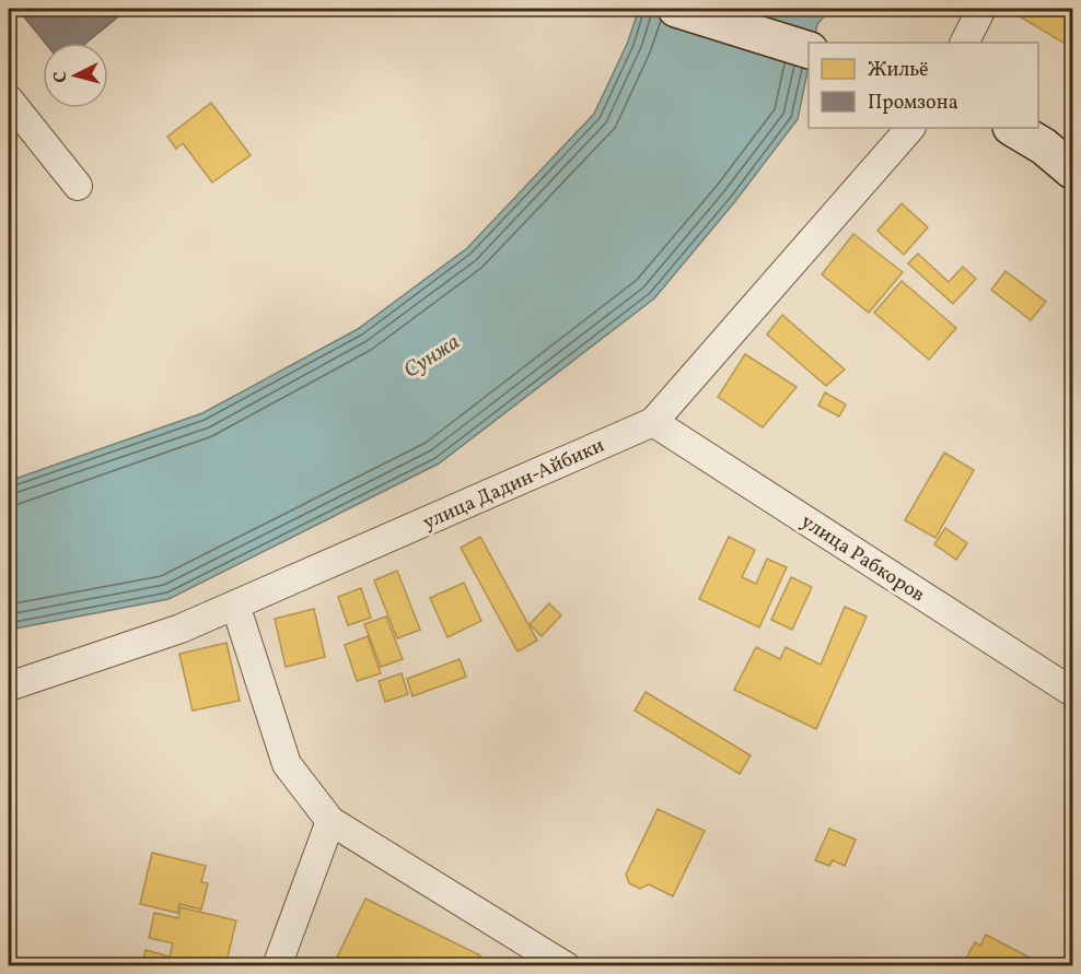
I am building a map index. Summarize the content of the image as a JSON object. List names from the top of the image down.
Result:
{
  "streets": {
    "street": ["улица Дадин-Айбики", "улица Рабкоров"]
  },
  "crossings": [
    ["улица Дадин-Айбики", "улица Рабкоров"]
  ],
  "water": ["Сунжа"],
  "legend": ["Жильё", "Промзона"],
  "north": "left"
}
